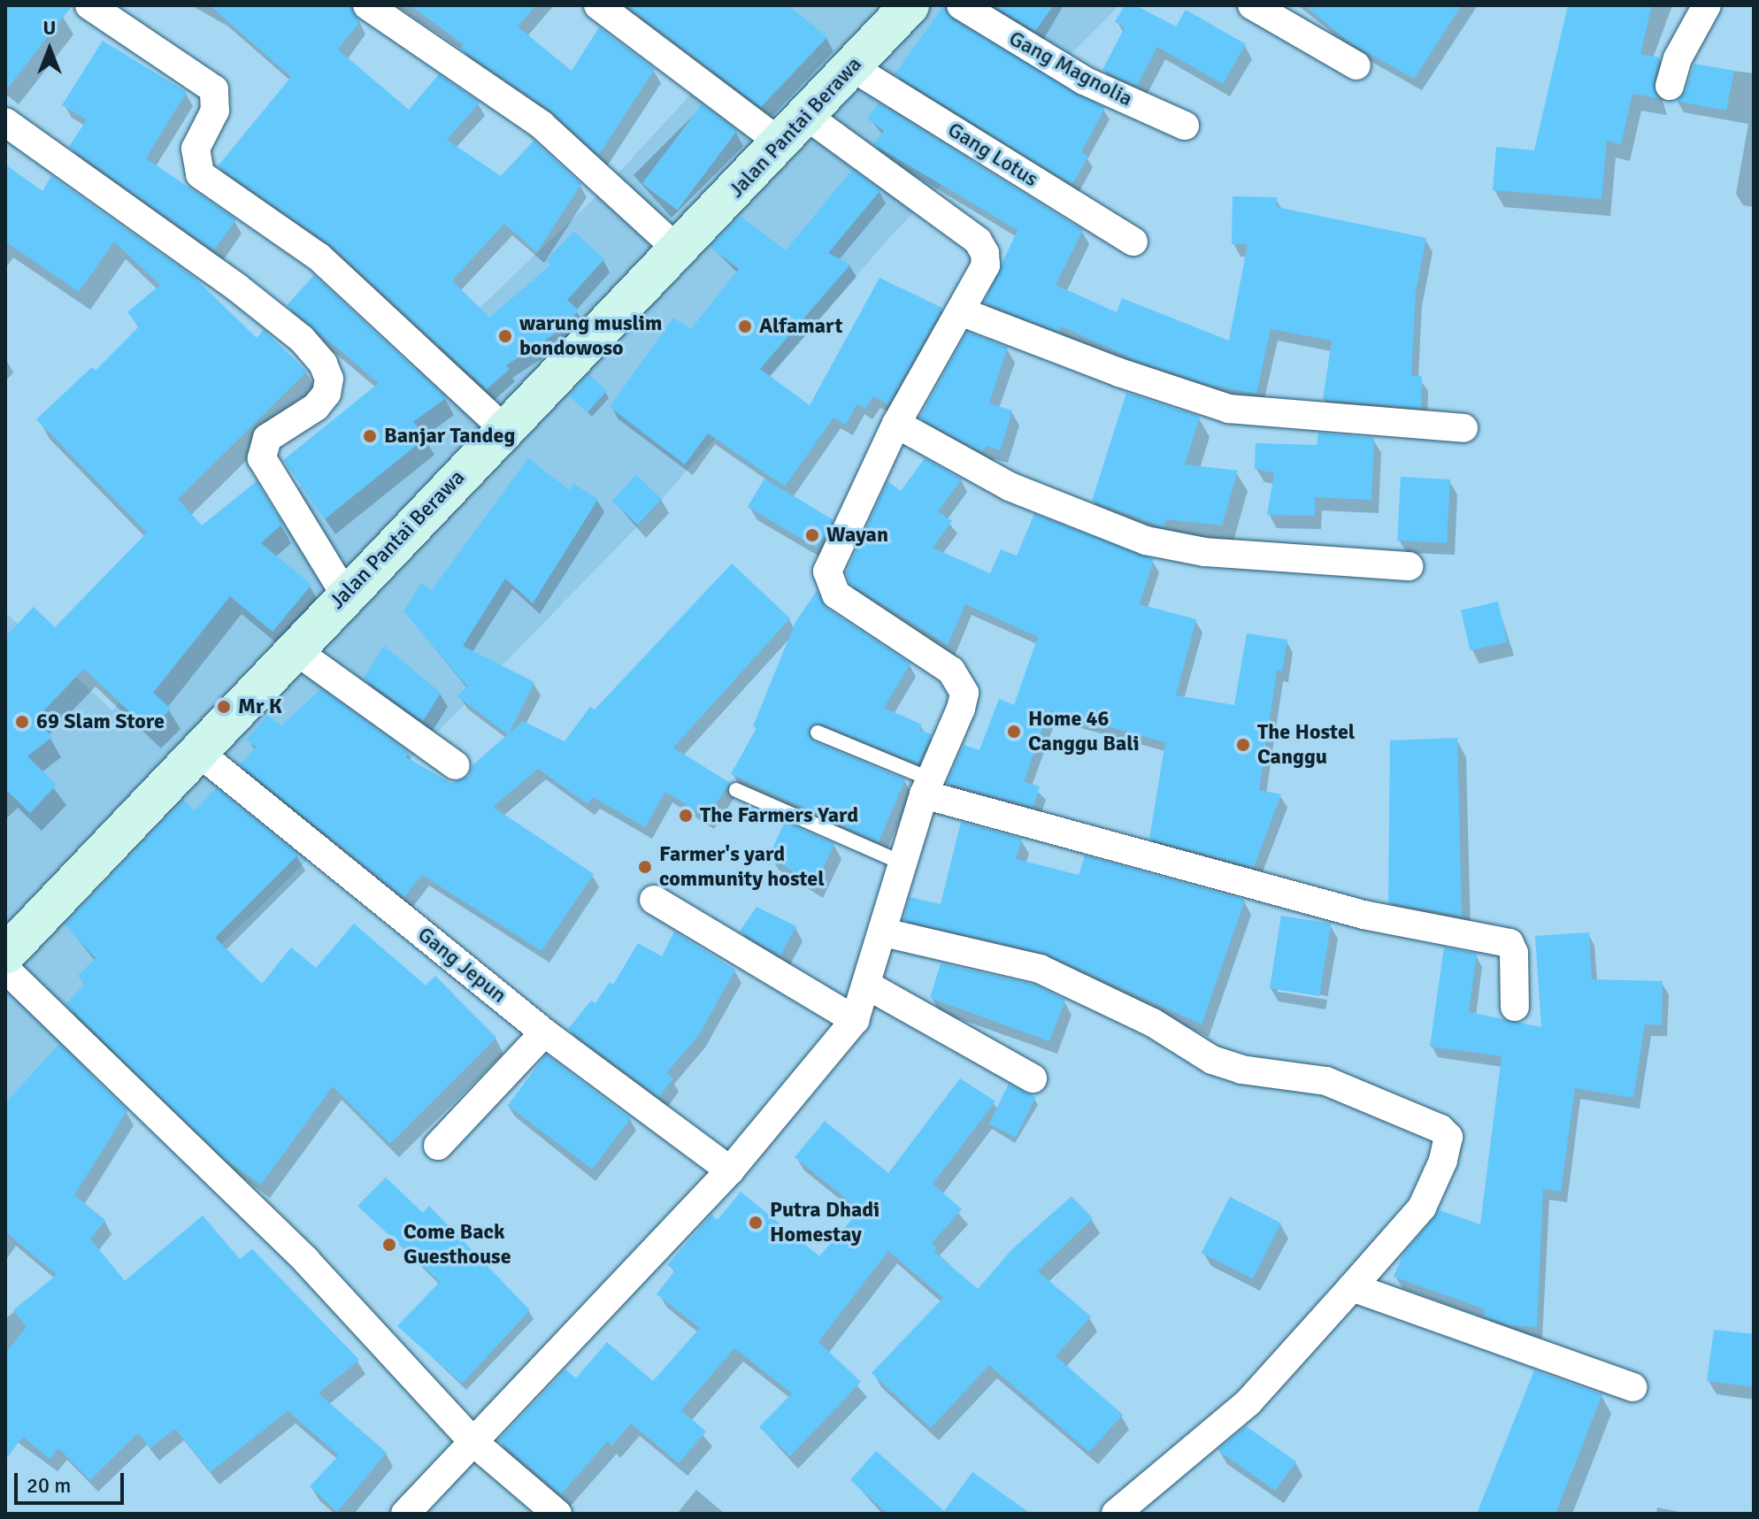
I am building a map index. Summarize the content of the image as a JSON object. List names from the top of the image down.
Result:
{
  "streets": {
    "street": [
      "Gang Magnolia",
      "Jalan Pantai Berawa",
      "Gang Lotus",
      "Gang Jepun"
    ]
  },
  "crossings": [
    ["Jalan Pantai Berawa", "Gang Lotus"],
    ["Jalan Pantai Berawa", "Gang Jepun"]
  ],
  "places": [
    "Alfamart",
    "warung muslim bondowoso",
    "Banjar Tandeg",
    "Wayan",
    "Mr K",
    "69 Slam Store",
    "Home 46 Canggu Bali",
    "The Hostel Canggu",
    "The Farmers Yard",
    "Farmer's yard community hostel",
    "Putra Dhadi Homestay",
    "Come Back Guesthouse"
  ],
  "scale_bar": "20 m",
  "north": "top"
}
